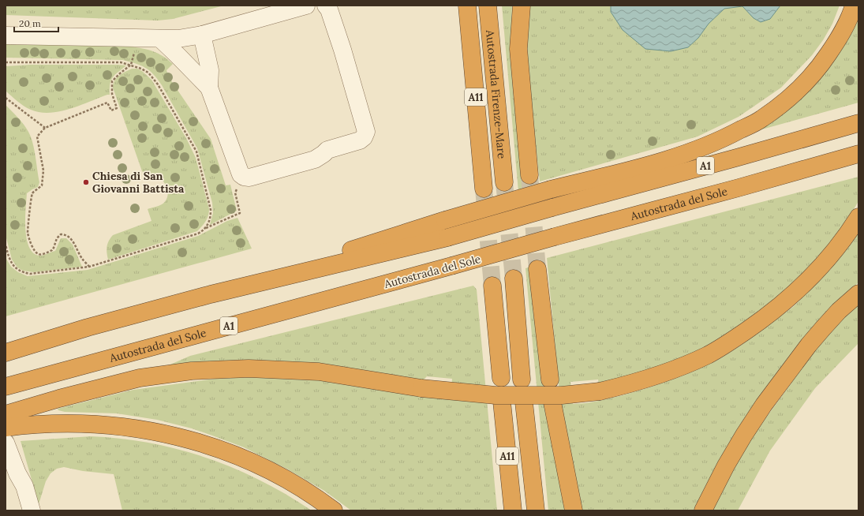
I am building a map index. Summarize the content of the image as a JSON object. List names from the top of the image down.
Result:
{
  "streets": {
    "highway": [
      "Autostrada Firenze-Mare",
      "A11",
      "A1",
      "Autostrada del Sole"
    ]
  },
  "places": ["Chiesa di San Giovanni Battista"],
  "scale_bar": "20 m"
}
